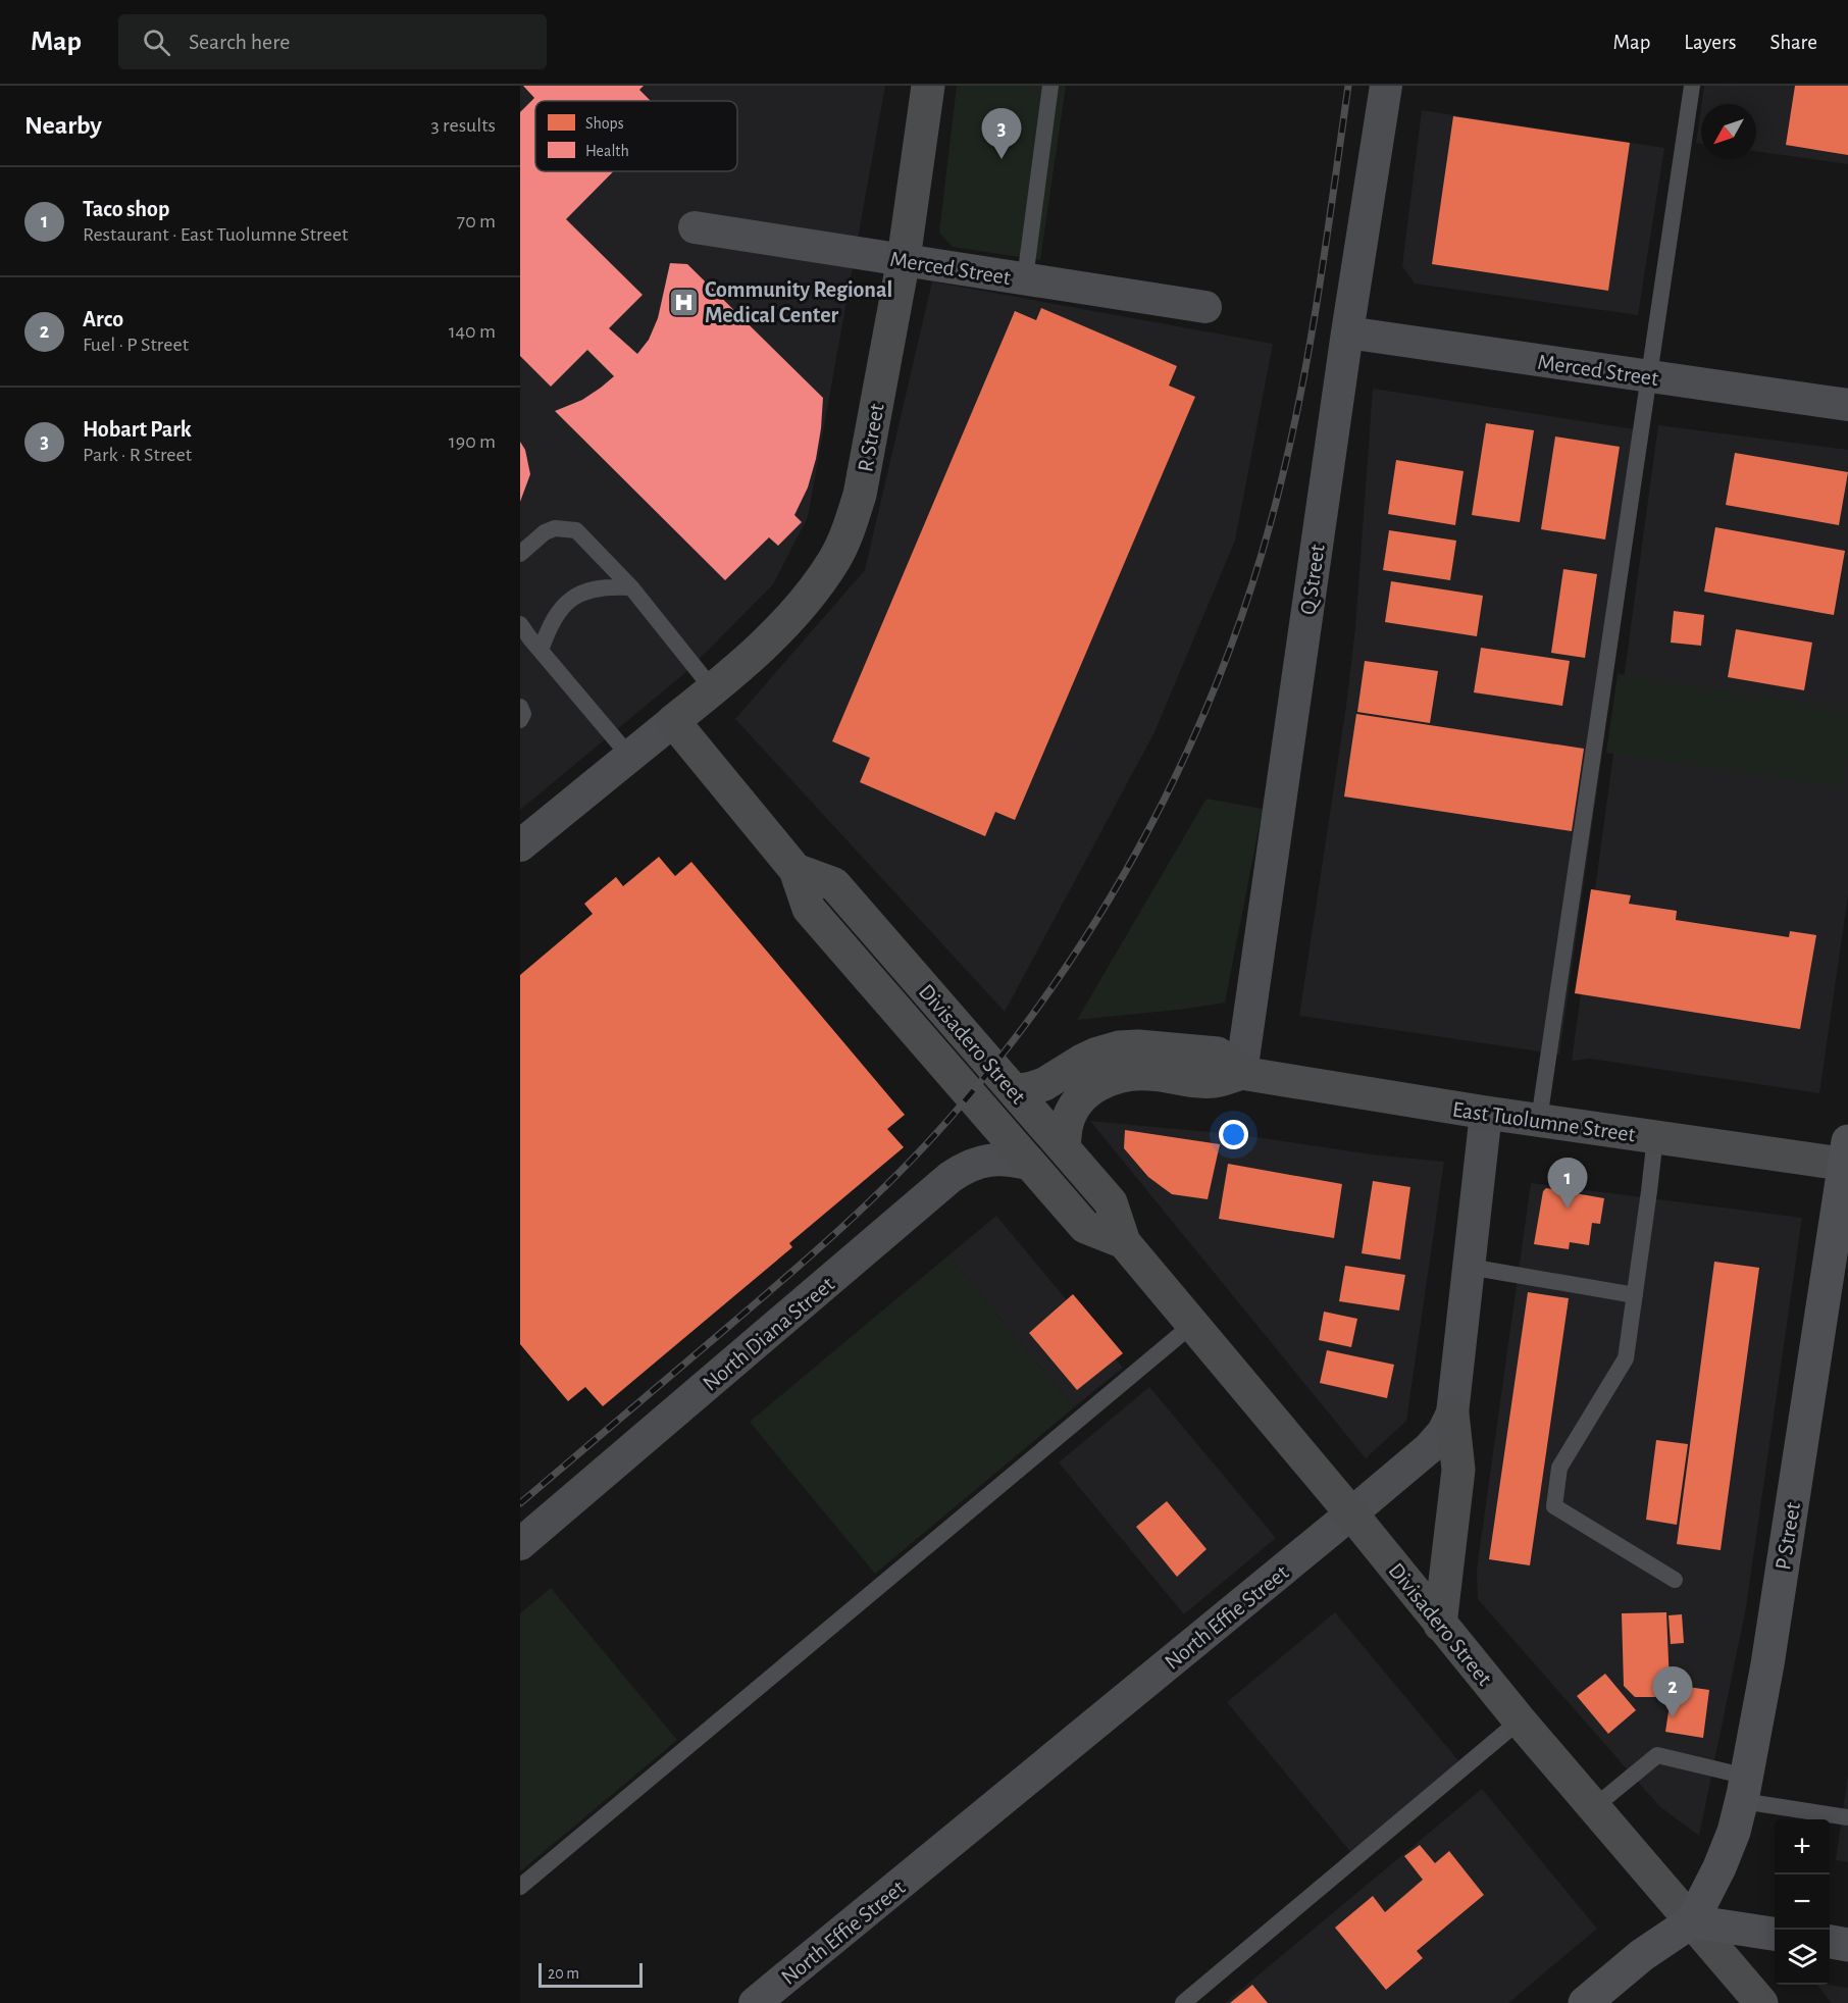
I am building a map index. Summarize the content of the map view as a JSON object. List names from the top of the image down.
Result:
{
  "streets": {
    "main road": ["P Street"],
    "street": [
      "Merced Street",
      "R Street",
      "Q Street",
      "Divisadero Street",
      "East Tuolumne Street",
      "North Diana Street",
      "North Effie Street"
    ]
  },
  "crossings": [
    ["Merced Street", "R Street"],
    ["Merced Street", "Q Street"],
    ["R Street", "Divisadero Street"],
    ["Q Street", "East Tuolumne Street"],
    ["Divisadero Street", "East Tuolumne Street"],
    ["Divisadero Street", "North Diana Street"],
    ["Divisadero Street", "P Street"],
    ["Divisadero Street", "North Effie Street"],
    ["East Tuolumne Street", "P Street"],
    ["East Tuolumne Street", "North Effie Street"]
  ],
  "places": {
    "hospital": ["Community Regional Medical Center"]
  },
  "legend": ["Shops", "Health"],
  "scale_bar": "20 m",
  "north": "bottom left",
  "page": {
    "header": "Map",
    "search": "Search here",
    "nav": ["Map", "Layers", "Share"],
    "heading": ["Nearby", "3 results"],
    "pins": ["3", "1", "2"],
    "list": [
      {
        "mark": "1",
        "name": "Taco shop",
        "note": "Restaurant · East Tuolumne Street",
        "value": "70 m"
      },
      {
        "mark": "2",
        "name": "Arco",
        "note": "Fuel · P Street",
        "value": "140 m"
      },
      {
        "mark": "3",
        "name": "Hobart Park",
        "note": "Park · R Street",
        "value": "190 m"
      }
    ],
    "map_buttons": ["+", "−"],
    "scale": "20 m"
  }
}
